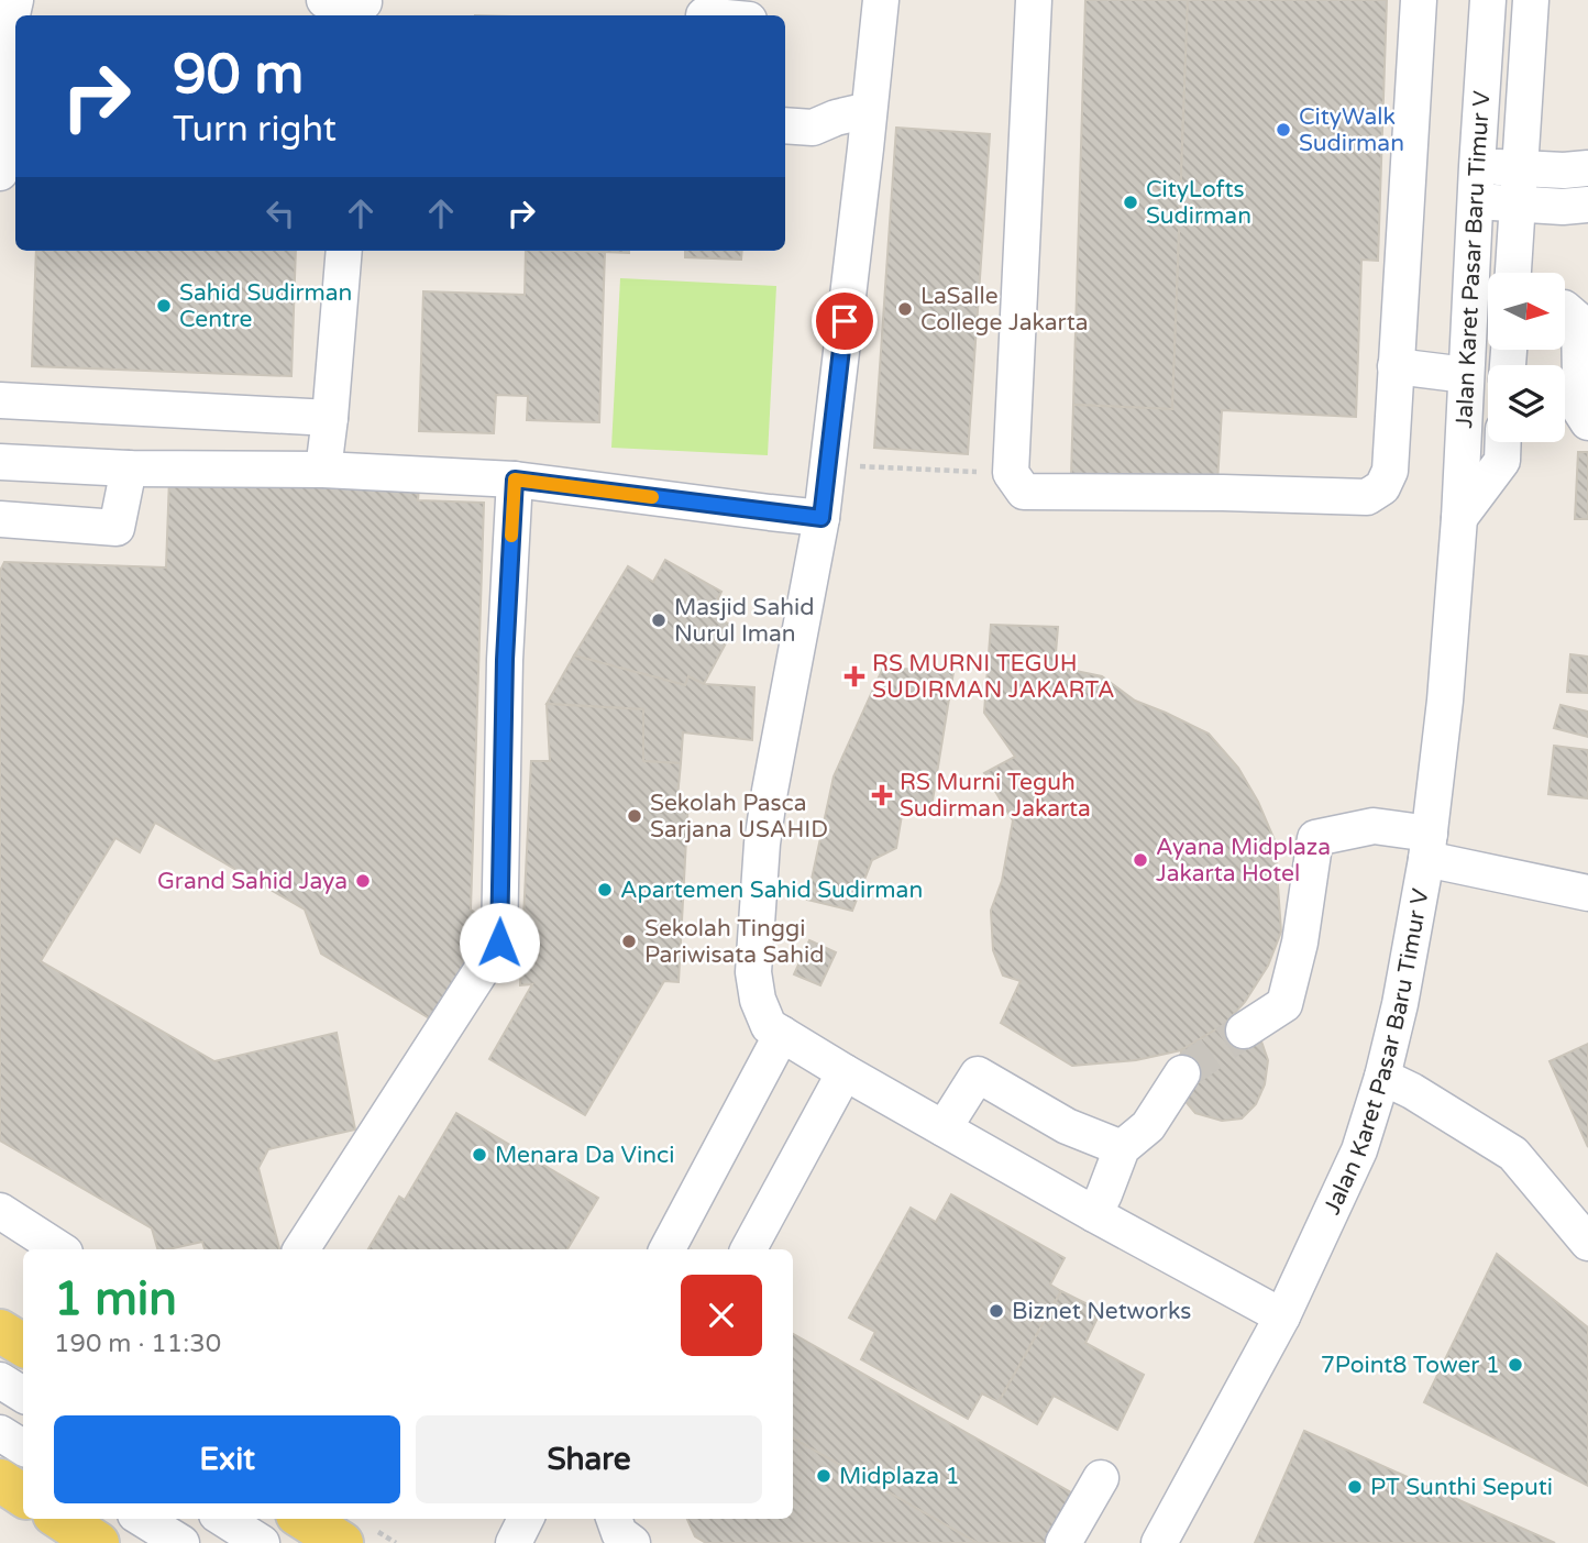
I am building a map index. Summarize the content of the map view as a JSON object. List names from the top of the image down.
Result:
{
  "streets": {
    "street": ["Jalan Karet Pasar Baru Timur V"]
  },
  "places": {
    "other": [
      "CityWalk Sudirman",
      "CityLofts Sudirman",
      "Sahid Sudirman Centre",
      "LaSalle College Jakarta",
      "Masjid Sahid Nurul Iman",
      "Sekolah Pasca Sarjana USAHID",
      "Ayana Midplaza Jakarta Hotel",
      "Grand Sahid Jaya",
      "Apartemen Sahid Sudirman",
      "Sekolah Tinggi Pariwisata Sahid",
      "Menara Da Vinci",
      "Biznet Networks",
      "7Point8 Tower 1",
      "Midplaza 1",
      "PT Sunthi Seputi"
    ],
    "health": ["RS MURNI TEGUH SUDIRMAN JAKARTA", "RS Murni Teguh Sudirman Jakarta"]
  },
  "north": "right",
  "page": {
    "turn": ["90 m", "Turn right"],
    "heading": ["1 min", "190 m · 11:30"],
    "buttons": ["Exit", "Share"]
  }
}
